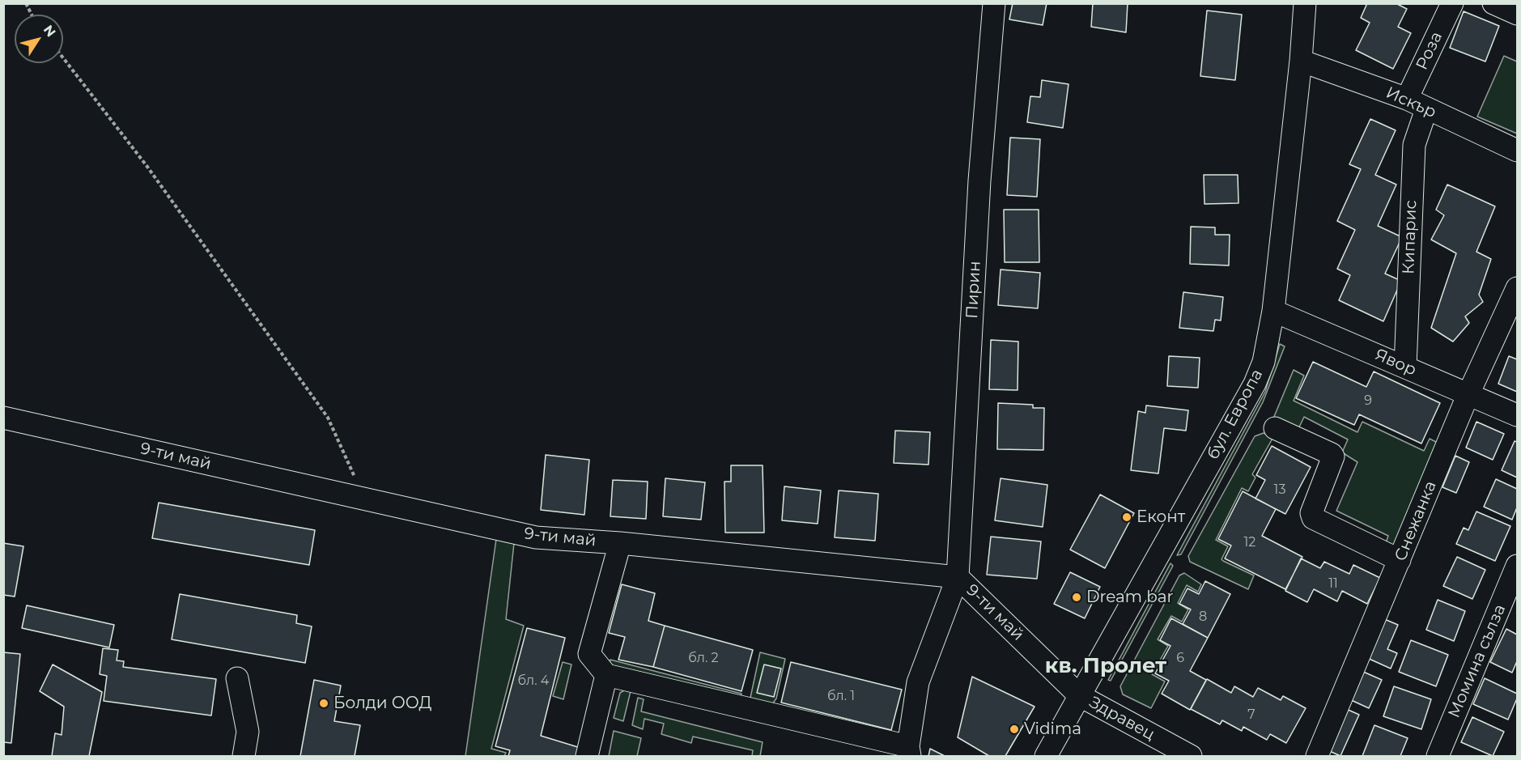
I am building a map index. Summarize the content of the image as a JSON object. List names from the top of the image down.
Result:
{
  "streets": {
    "street": [
      "Роза",
      "Искър",
      "Кипарис",
      "Пирин",
      "Явор",
      "бул. Европа",
      "9-ти май",
      "Снежанка",
      "Момина сълза",
      "Здравец"
    ]
  },
  "crossings": [
    ["Роза", "Искър"],
    ["Искър", "Кипарис"],
    ["Искър", "бул. Европа"],
    ["Кипарис", "Явор"],
    ["Пирин", "9-ти май"],
    ["Явор", "бул. Европа"],
    ["Явор", "Снежанка"],
    ["бул. Европа", "9-ти май"],
    ["бул. Европа", "Здравец"],
    ["9-ти май", "Здравец"]
  ],
  "districts": ["кв. Пролет"],
  "places": [
    "Еконт",
    "Dream bar",
    "Болди ООД",
    "Vidima"
  ],
  "house_numbers": [
    "9",
    "13",
    "12",
    "11",
    "8",
    "бл. 2",
    "6",
    "бл. 4",
    "бл. 1",
    "7"
  ],
  "north": "top right"
}
